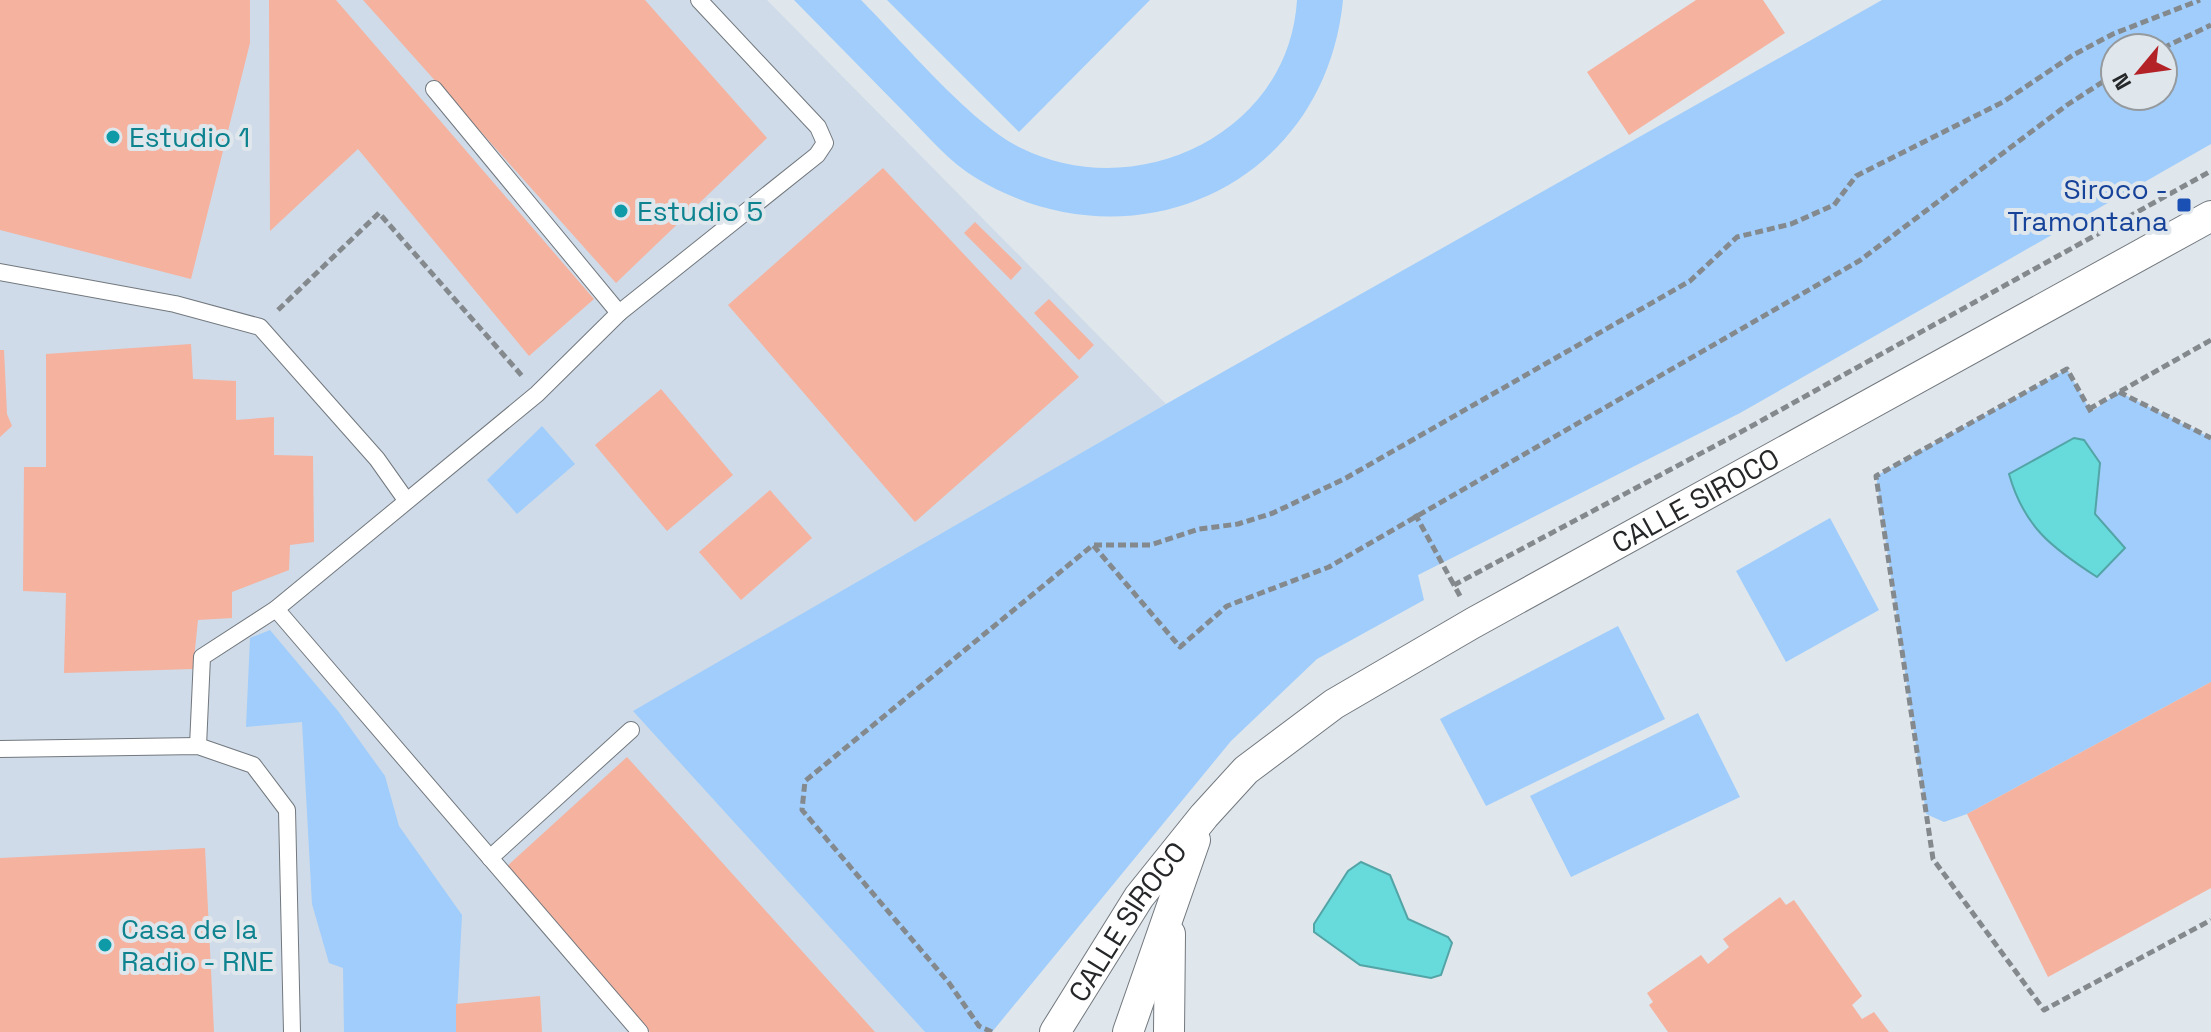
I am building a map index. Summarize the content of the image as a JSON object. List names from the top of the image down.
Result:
{
  "streets": {
    "street": ["CALLE SIROCO"]
  },
  "places": {
    "other": ["Estudio 1", "Estudio 5", "Casa de la Radio - RNE"],
    "transit": ["Siroco - Tramontana"]
  },
  "north": "bottom left"
}
